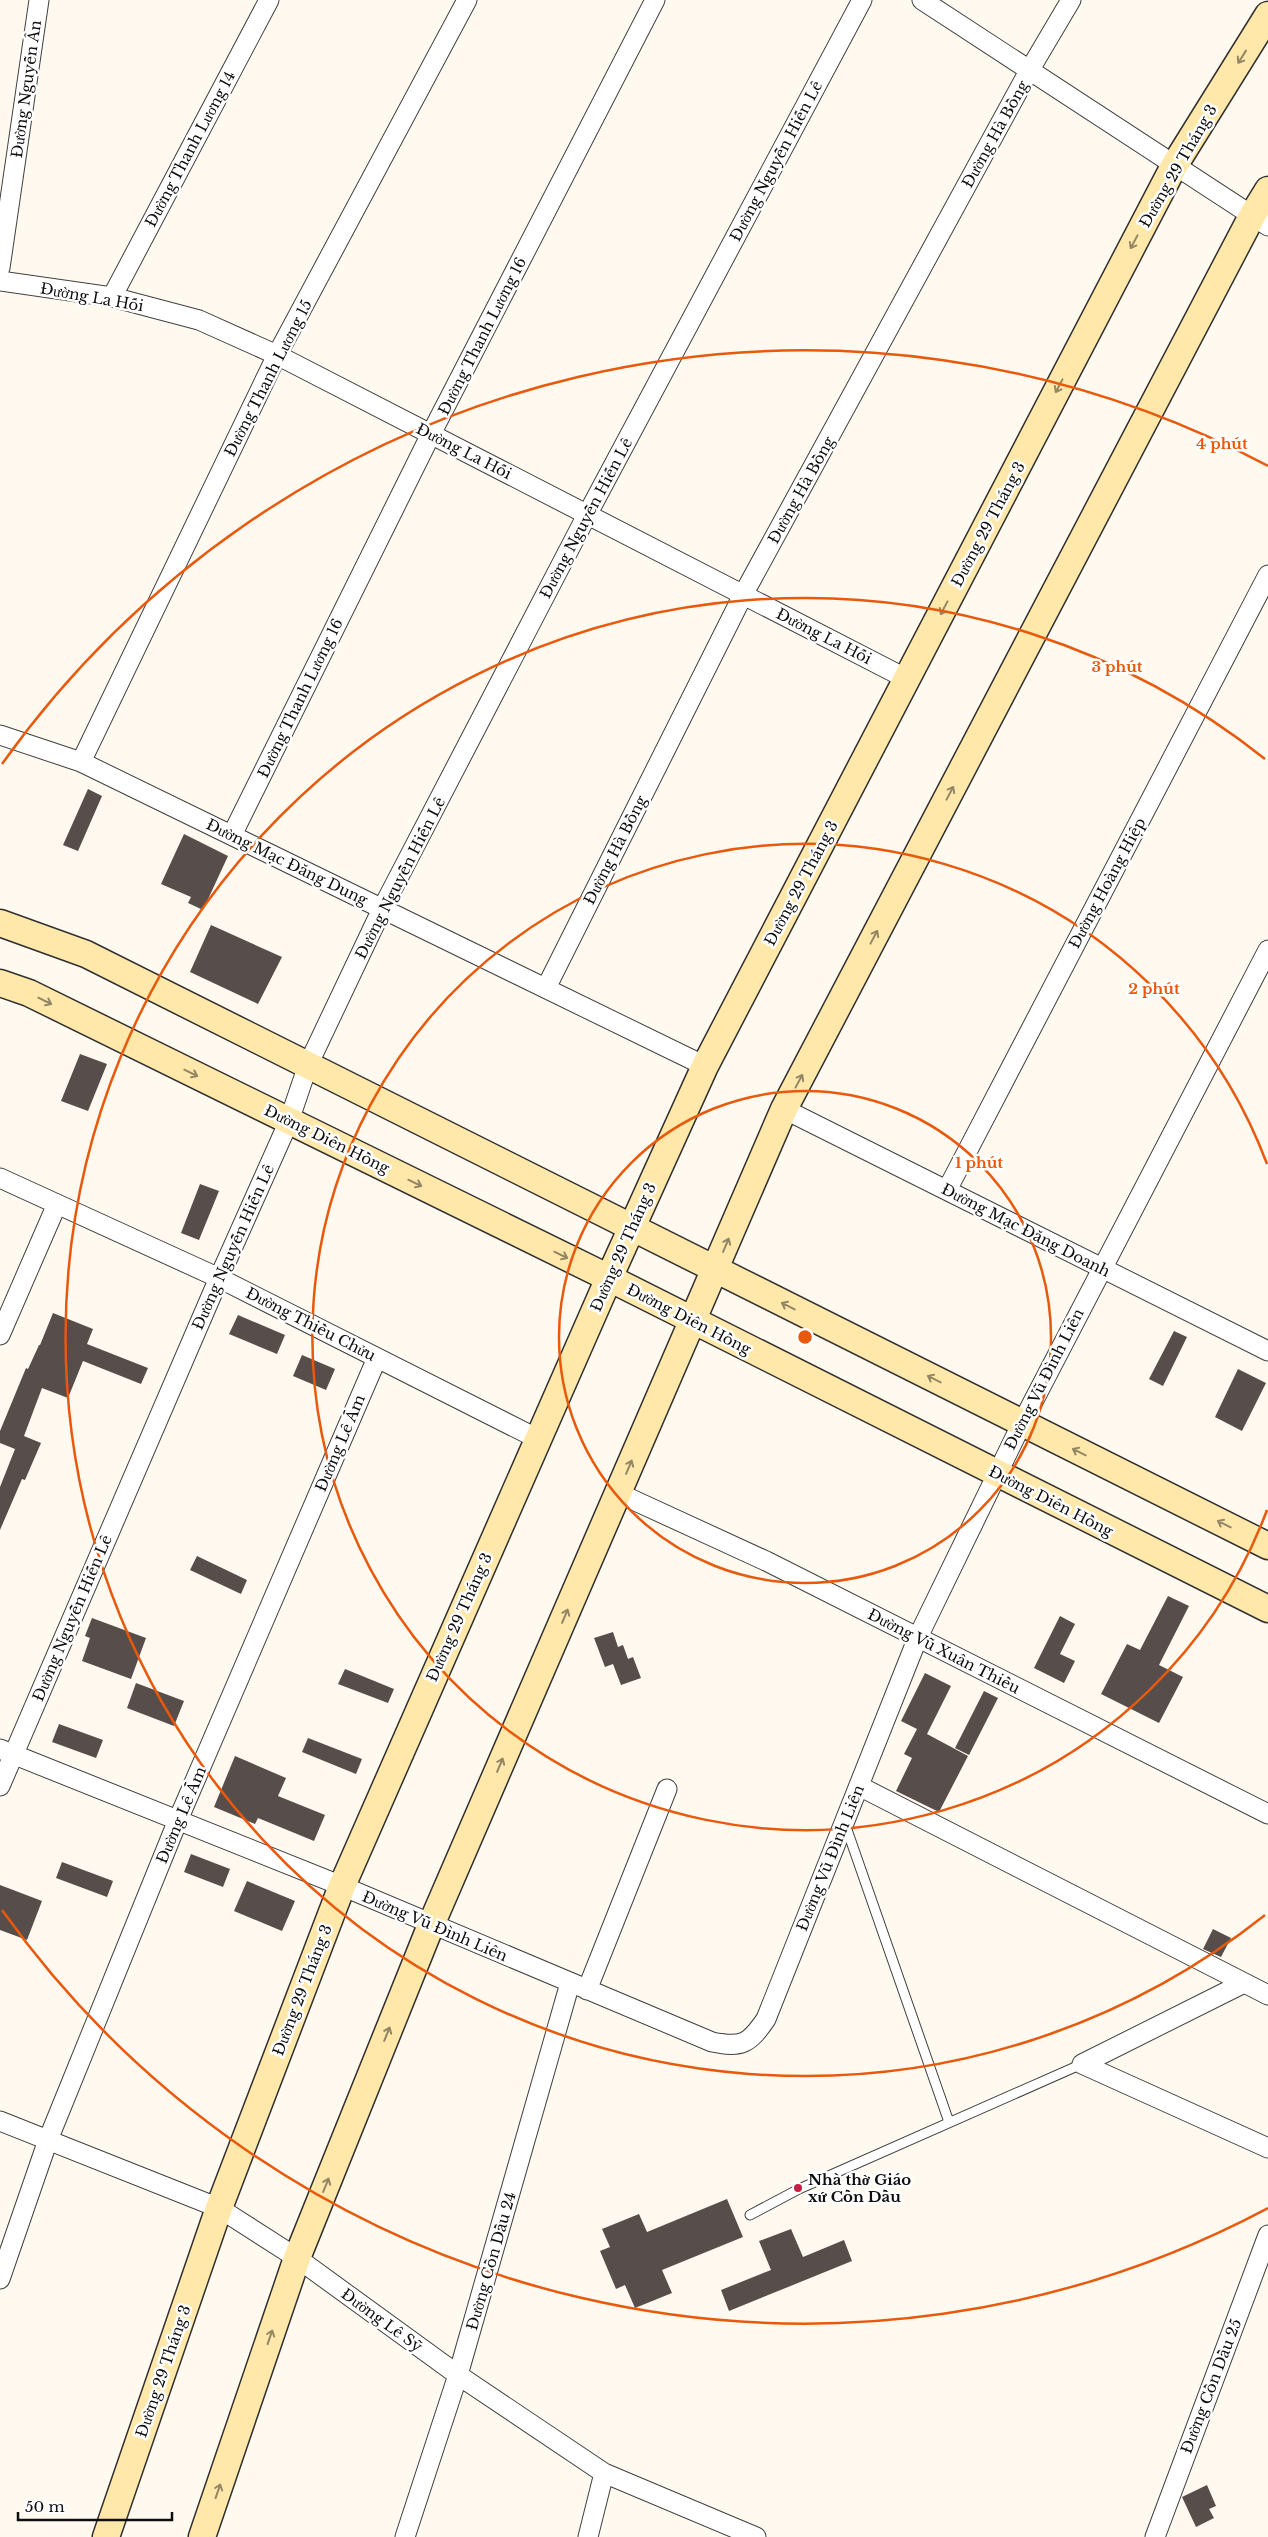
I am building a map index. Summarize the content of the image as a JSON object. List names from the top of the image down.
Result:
{
  "streets": {
    "street": [
      "Đường Nguyễn Ân",
      "Đường Hà Bồng",
      "Đường Thanh Lương 14",
      "Đường Nguyễn Hiến Lê",
      "Đường 29 Tháng 3",
      "Đường La Hối",
      "Đường Thanh Lương 16",
      "Đường Thanh Lương 15",
      "Đường Mạc Đăng Dung",
      "Đường Hoàng Hiệp",
      "Đường Diên Hồng",
      "Đường Mạc Đăng Doanh",
      "Đường Thiều Chửu",
      "Đường Vũ Đình Liên",
      "Đường Lê Ấm",
      "Đường Vũ Xuân Thiều",
      "Đường Cồn Dầu 24",
      "Đường Lê Sỹ",
      "Đường Cồn Dầu 25"
    ]
  },
  "crossings": [
    ["Đường Hà Bồng", "Đường La Hối"],
    ["Đường Hà Bồng", "Đường Mạc Đăng Dung"],
    ["Đường Thanh Lương 14", "Đường La Hối"],
    ["Đường Nguyễn Hiến Lê", "Đường La Hối"],
    ["Đường Nguyễn Hiến Lê", "Đường Mạc Đăng Dung"],
    ["Đường Nguyễn Hiến Lê", "Đường Diên Hồng"],
    ["Đường Nguyễn Hiến Lê", "Đường Thiều Chửu"],
    ["Đường Nguyễn Hiến Lê", "Đường Vũ Đình Liên"],
    ["Đường 29 Tháng 3", "Đường La Hối"],
    ["Đường 29 Tháng 3", "Đường Mạc Đăng Dung"],
    ["Đường 29 Tháng 3", "Đường Diên Hồng"],
    ["Đường 29 Tháng 3", "Đường Thiều Chửu"],
    ["Đường 29 Tháng 3", "Đường Vũ Đình Liên"],
    ["Đường 29 Tháng 3", "Đường Lê Sỹ"],
    ["Đường La Hối", "Đường Thanh Lương 16"],
    ["Đường La Hối", "Đường Thanh Lương 15"],
    ["Đường Thanh Lương 16", "Đường Mạc Đăng Dung"],
    ["Đường Thanh Lương 15", "Đường Mạc Đăng Dung"],
    ["Đường Hoàng Hiệp", "Đường Mạc Đăng Doanh"],
    ["Đường Diên Hồng", "Đường Vũ Đình Liên"],
    ["Đường Mạc Đăng Doanh", "Đường Vũ Đình Liên"],
    ["Đường Thiều Chửu", "Đường Lê Ấm"],
    ["Đường Vũ Đình Liên", "Đường Lê Ấm"],
    ["Đường Vũ Đình Liên", "Đường Vũ Xuân Thiều"],
    ["Đường Vũ Đình Liên", "Đường Cồn Dầu 24"],
    ["Đường Lê Ấm", "Đường Lê Sỹ"],
    ["Đường Cồn Dầu 24", "Đường Lê Sỹ"]
  ],
  "places": ["Nhà thờ Giáo xứ Cồn Dầu"],
  "scale_bar": "50 m",
  "rings": [
    "4 phút",
    "3 phút",
    "2 phút",
    "1 phút"
  ]
}
